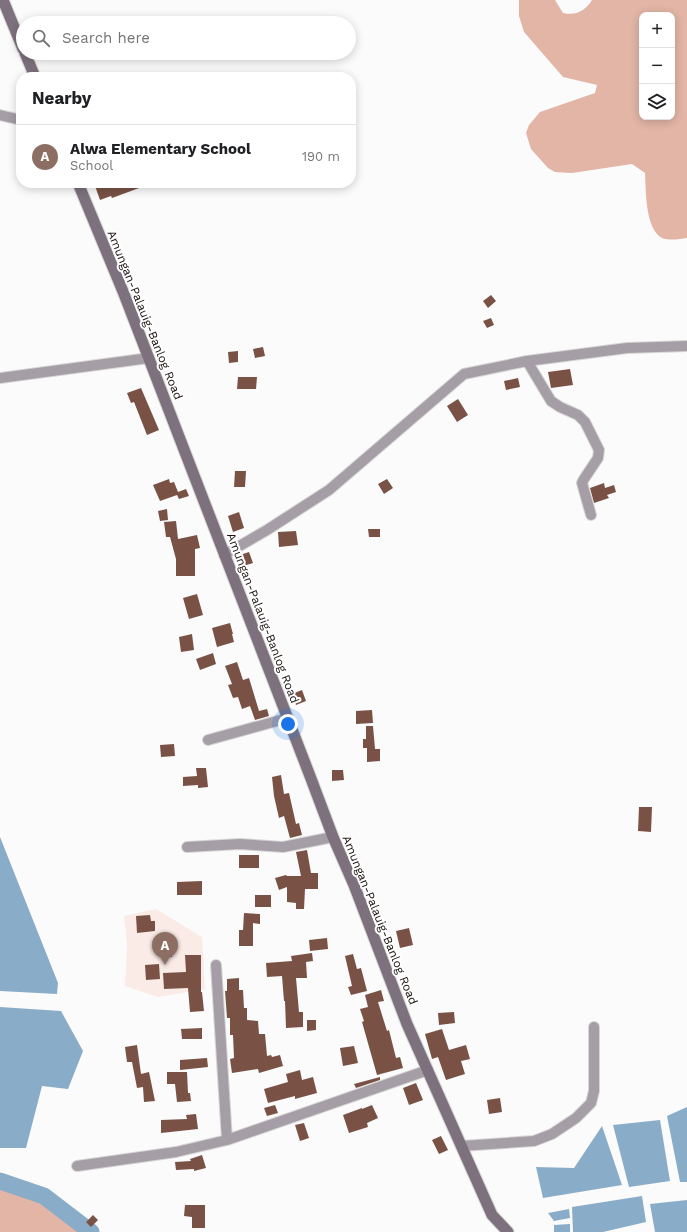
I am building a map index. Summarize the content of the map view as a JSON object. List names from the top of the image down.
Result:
{
  "streets": {
    "main road": ["Amungan-Palauig-Banlog Road"]
  },
  "page": {
    "map_buttons": ["+", "−"],
    "search": "Search here",
    "heading": "Nearby",
    "list": [
      {
        "mark": "A",
        "name": "Alwa Elementary School",
        "note": "School",
        "value": "190 m"
      }
    ],
    "pins": "A"
  }
}
